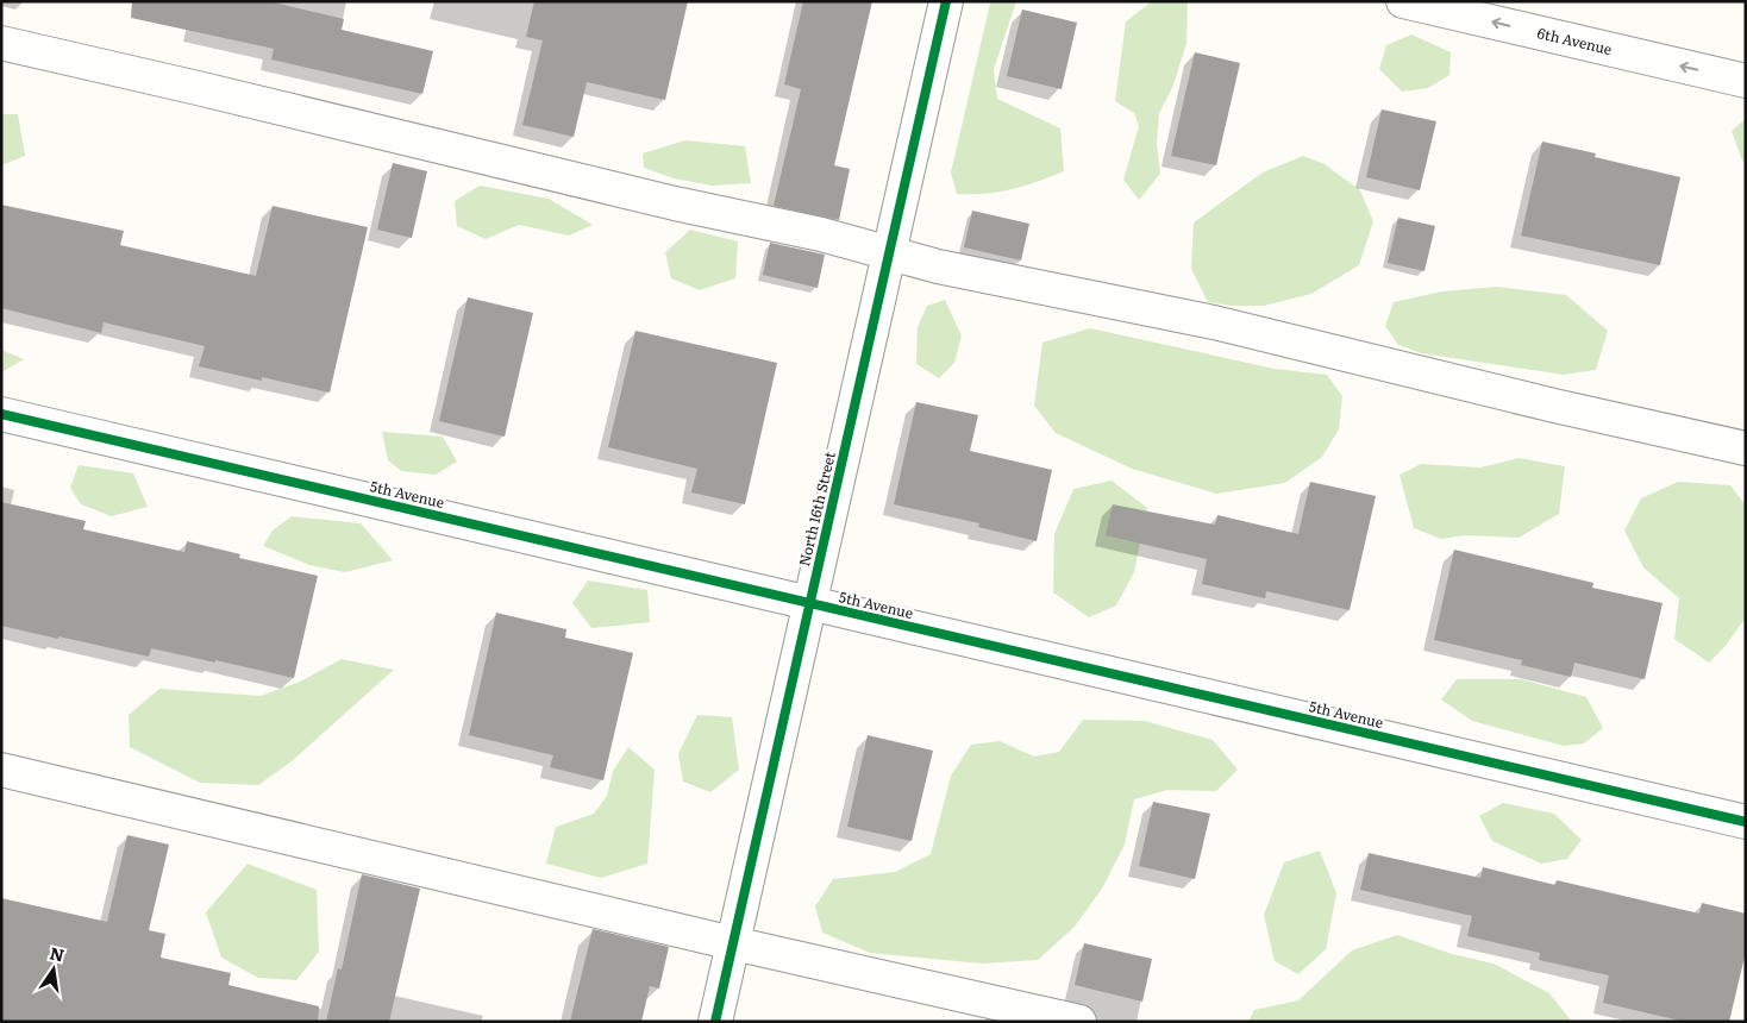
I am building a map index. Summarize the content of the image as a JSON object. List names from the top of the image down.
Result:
{
  "streets": {
    "street": ["6th Avenue", "5th Avenue", "North 16th Street"]
  },
  "crossings": [
    ["5th Avenue", "North 16th Street"]
  ],
  "one_way": ["6th Avenue"],
  "north": "top"
}
